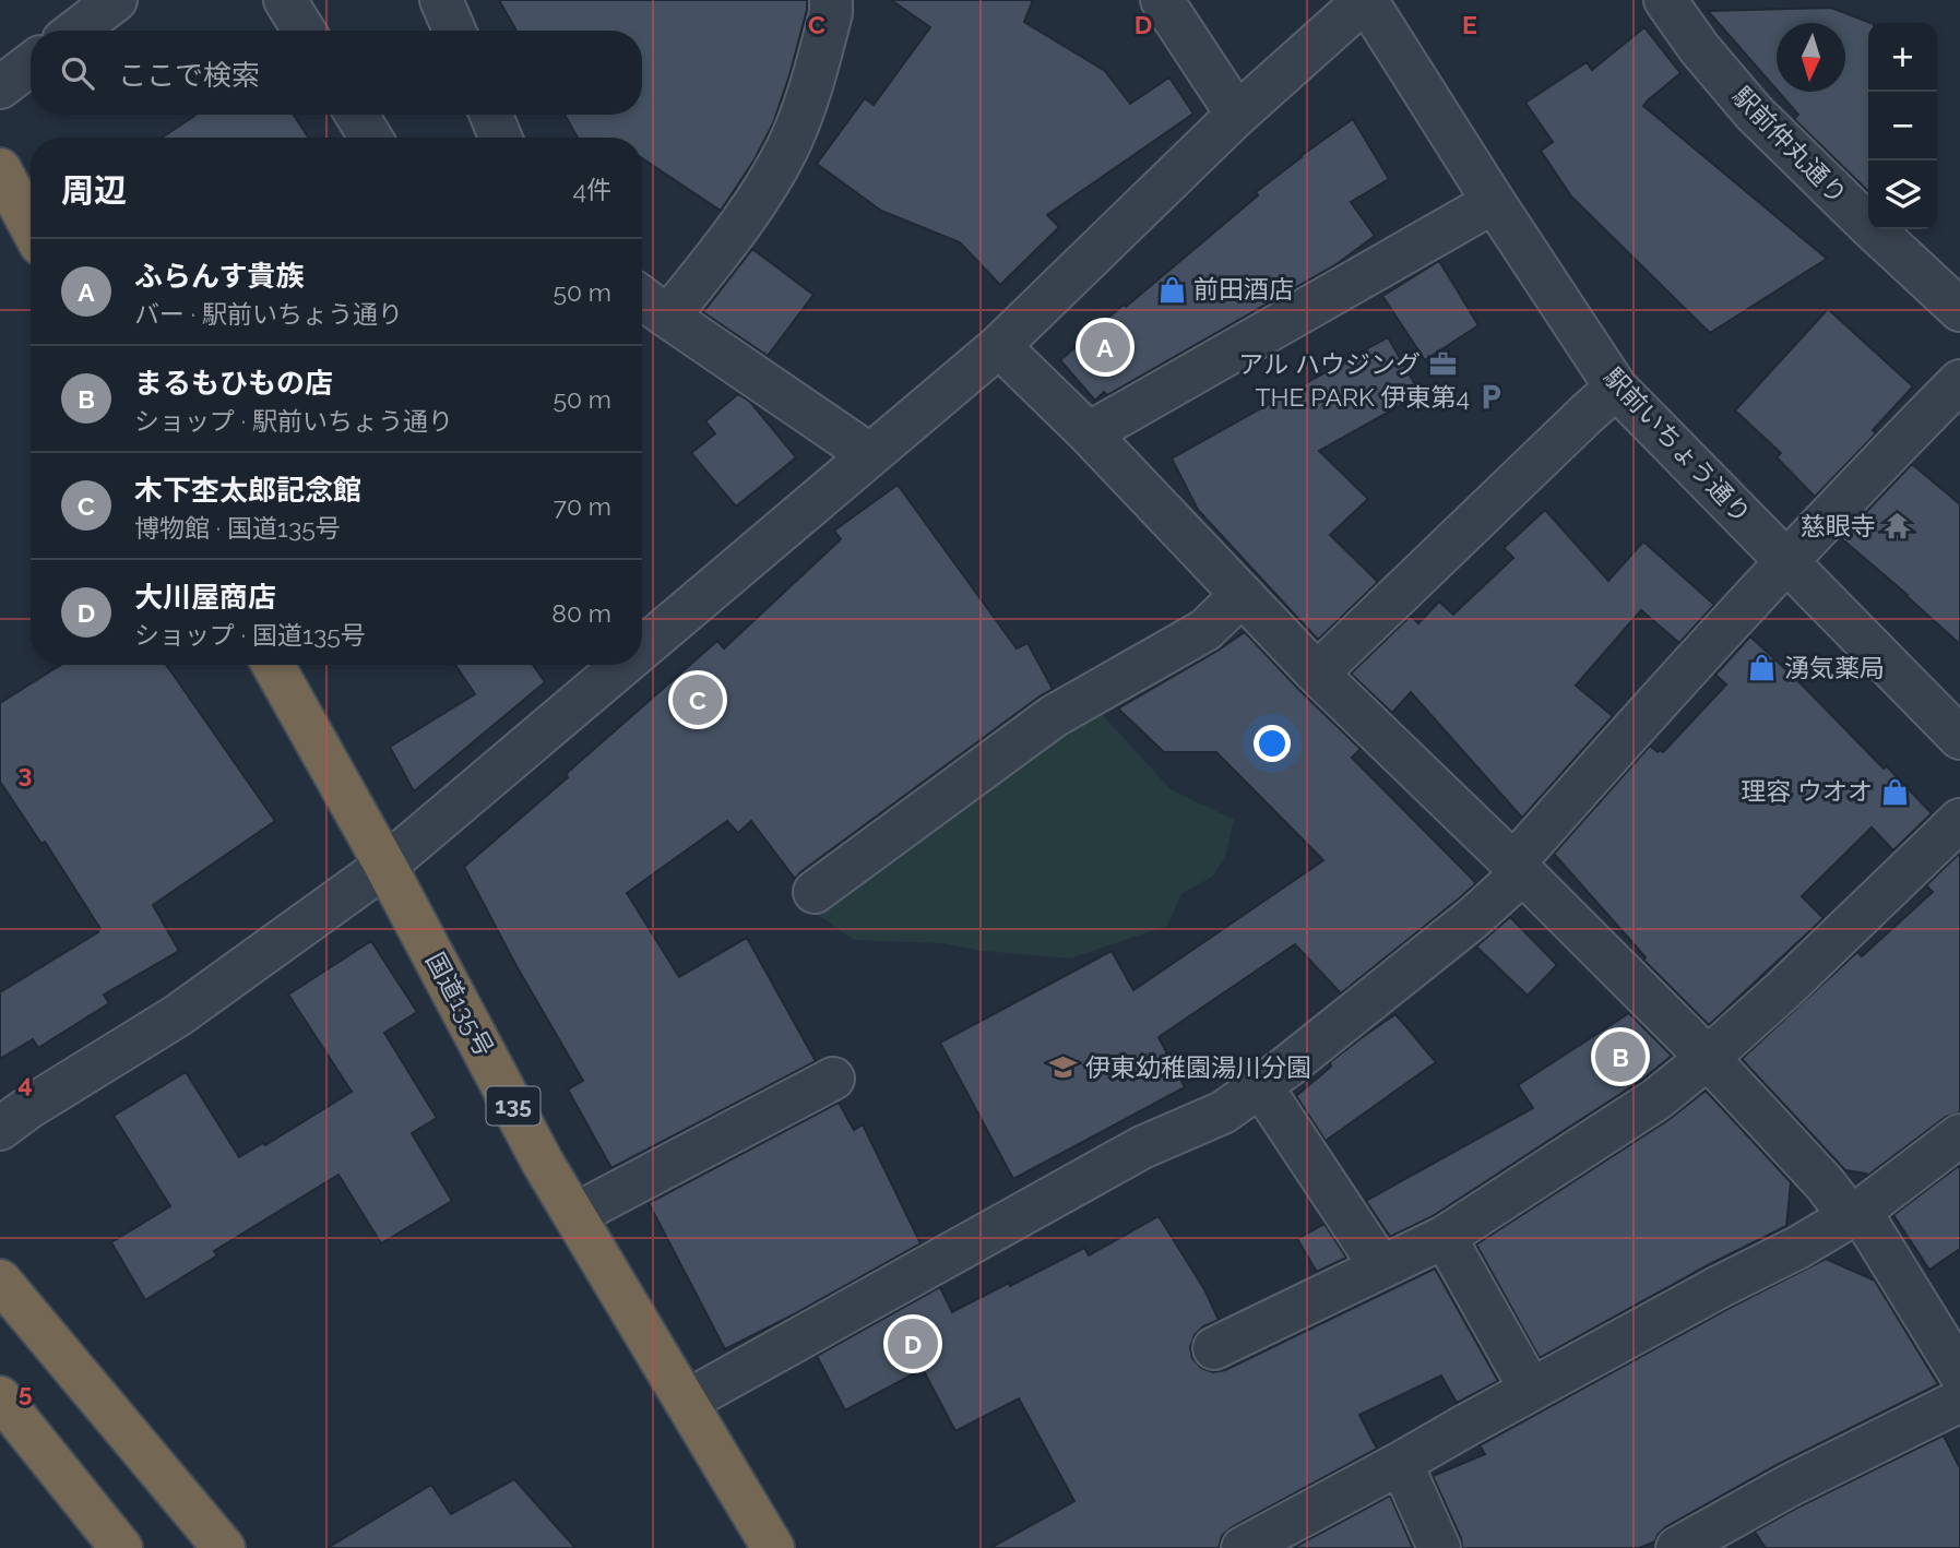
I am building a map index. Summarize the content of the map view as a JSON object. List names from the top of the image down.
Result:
{
  "streets": {
    "highway": ["国道135号", "135"],
    "street": ["駅前仲丸通り", "駅前いちょう通り"]
  },
  "places": {
    "shop": ["前田酒店", "湧気薬局", "理容 ウオオ"],
    "office": ["アル ハウジング"],
    "parking": ["THE PARK 伊東第4"],
    "temple": ["慈眼寺"],
    "school or university": ["伊東幼稚園湯川分園"]
  },
  "north": "bottom",
  "page": {
    "map_buttons": ["+", "−"],
    "search": "ここで検索",
    "heading": ["周辺", "4件"],
    "list": [
      {
        "mark": "A",
        "name": "ふらんす貴族",
        "note": "バー · 駅前いちょう通り",
        "value": "50 m"
      },
      {
        "mark": "B",
        "name": "まるもひもの店",
        "note": "ショップ · 駅前いちょう通り",
        "value": "50 m"
      },
      {
        "mark": "C",
        "name": "木下杢太郎記念館",
        "note": "博物館 · 国道135号",
        "value": "70 m"
      },
      {
        "mark": "D",
        "name": "大川屋商店",
        "note": "ショップ · 国道135号",
        "value": "80 m"
      }
    ],
    "pins": [
      "A",
      "C",
      "B",
      "D"
    ]
  },
  "grid": {
    "columns": ["C", "D", "E"],
    "rows": ["3", "4", "5"]
  }
}
